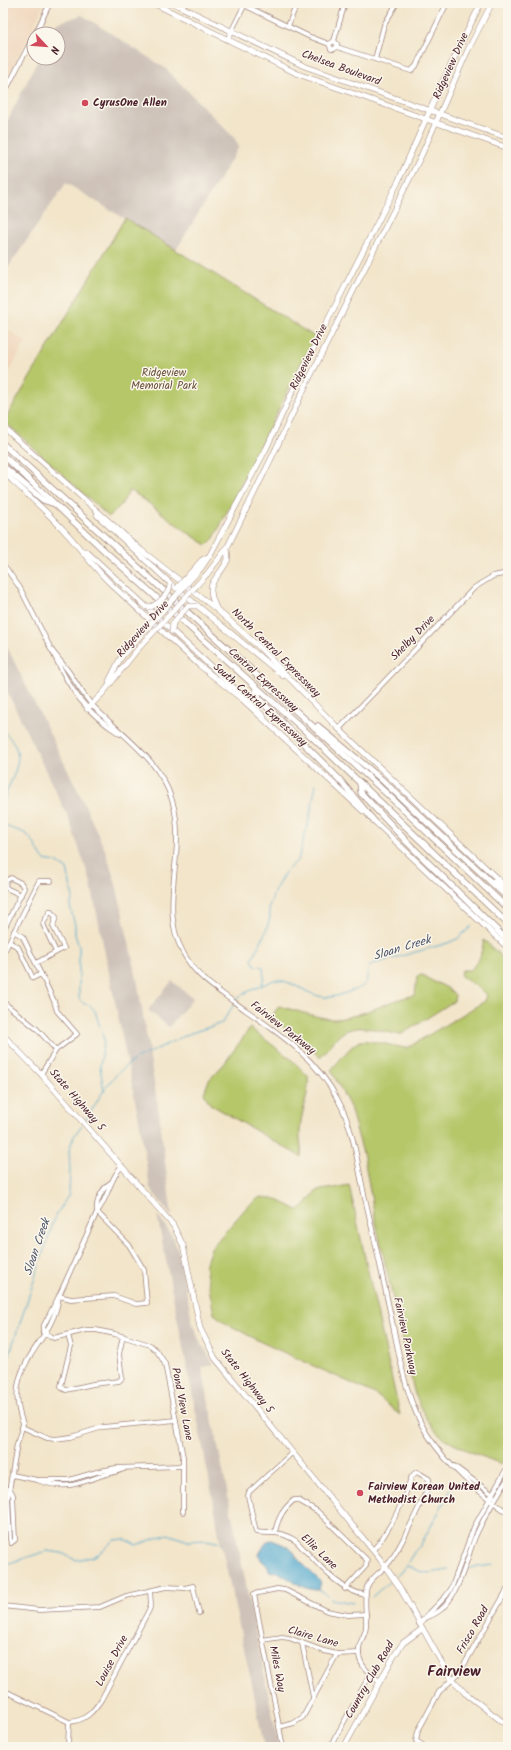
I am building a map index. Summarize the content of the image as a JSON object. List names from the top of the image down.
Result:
{
  "streets": {
    "highway": ["Central Expressway"],
    "main road": [
      "Ridgeview Drive",
      "Chelsea Boulevard",
      "North Central Expressway",
      "South Central Expressway",
      "State Highway 5",
      "Country Club Road"
    ],
    "street": [
      "Shelby Drive",
      "Fairview Parkway",
      "Pond View Lane",
      "Ellie Lane",
      "Frisco Road",
      "Claire Lane",
      "Louise Drive",
      "Miles Way"
    ]
  },
  "crossings": [
    ["Ridgeview Drive", "Chelsea Boulevard"],
    ["Ridgeview Drive", "Fairview Parkway"],
    ["Shelby Drive", "North Central Expressway"],
    ["State Highway 5", "Ellie Lane"],
    ["State Highway 5", "Frisco Road"],
    ["State Highway 5", "Country Club Road"],
    ["Claire Lane", "Miles Way"]
  ],
  "districts": ["Fairview"],
  "water": ["Sloan Creek"],
  "parks": ["Ridgeview Memorial Park"],
  "places": ["CyrusOne Allen", "Fairview Korean United Methodist Church"],
  "north": "bottom right"
}
